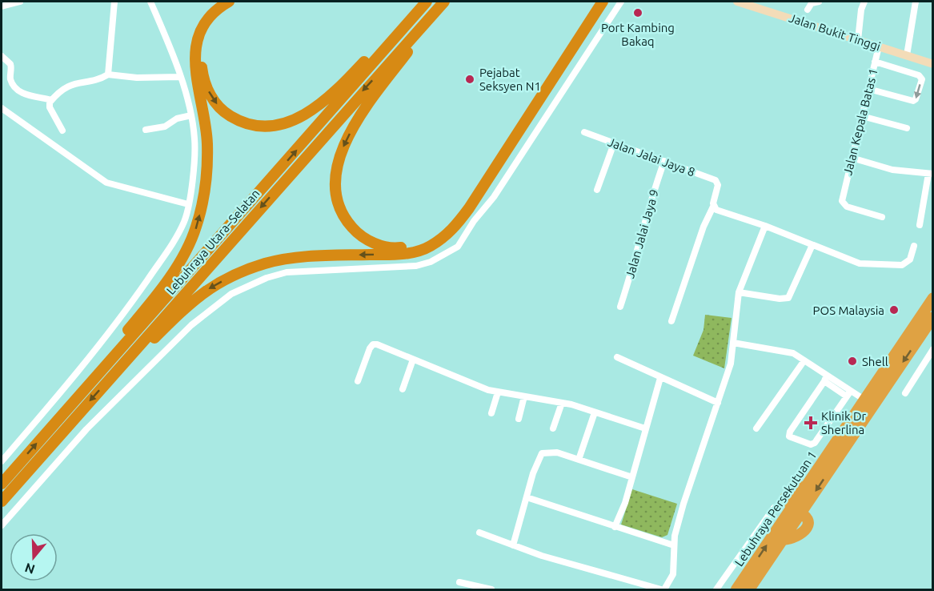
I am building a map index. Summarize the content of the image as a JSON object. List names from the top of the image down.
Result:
{
  "streets": {
    "highway": ["Lebuhraya Utara–Selatan", "Lebuhraya Persekutuan 1"],
    "main road": ["Jalan Bukit Tinggi"],
    "street": ["Jalan Kepala Batas 1", "Jalan Jalai Jaya 8", "Jalan Jalai Jaya 9"]
  },
  "crossings": [
    ["Jalan Bukit Tinggi", "Jalan Kepala Batas 1"],
    ["Jalan Jalai Jaya 8", "Jalan Jalai Jaya 9"]
  ],
  "places": {
    "other": [
      "Port Kambing Bakaq",
      "Pejabat Seksyen N1",
      "POS Malaysia",
      "Shell"
    ],
    "health": ["Klinik Dr Sherlina"]
  },
  "north": "bottom"
}
